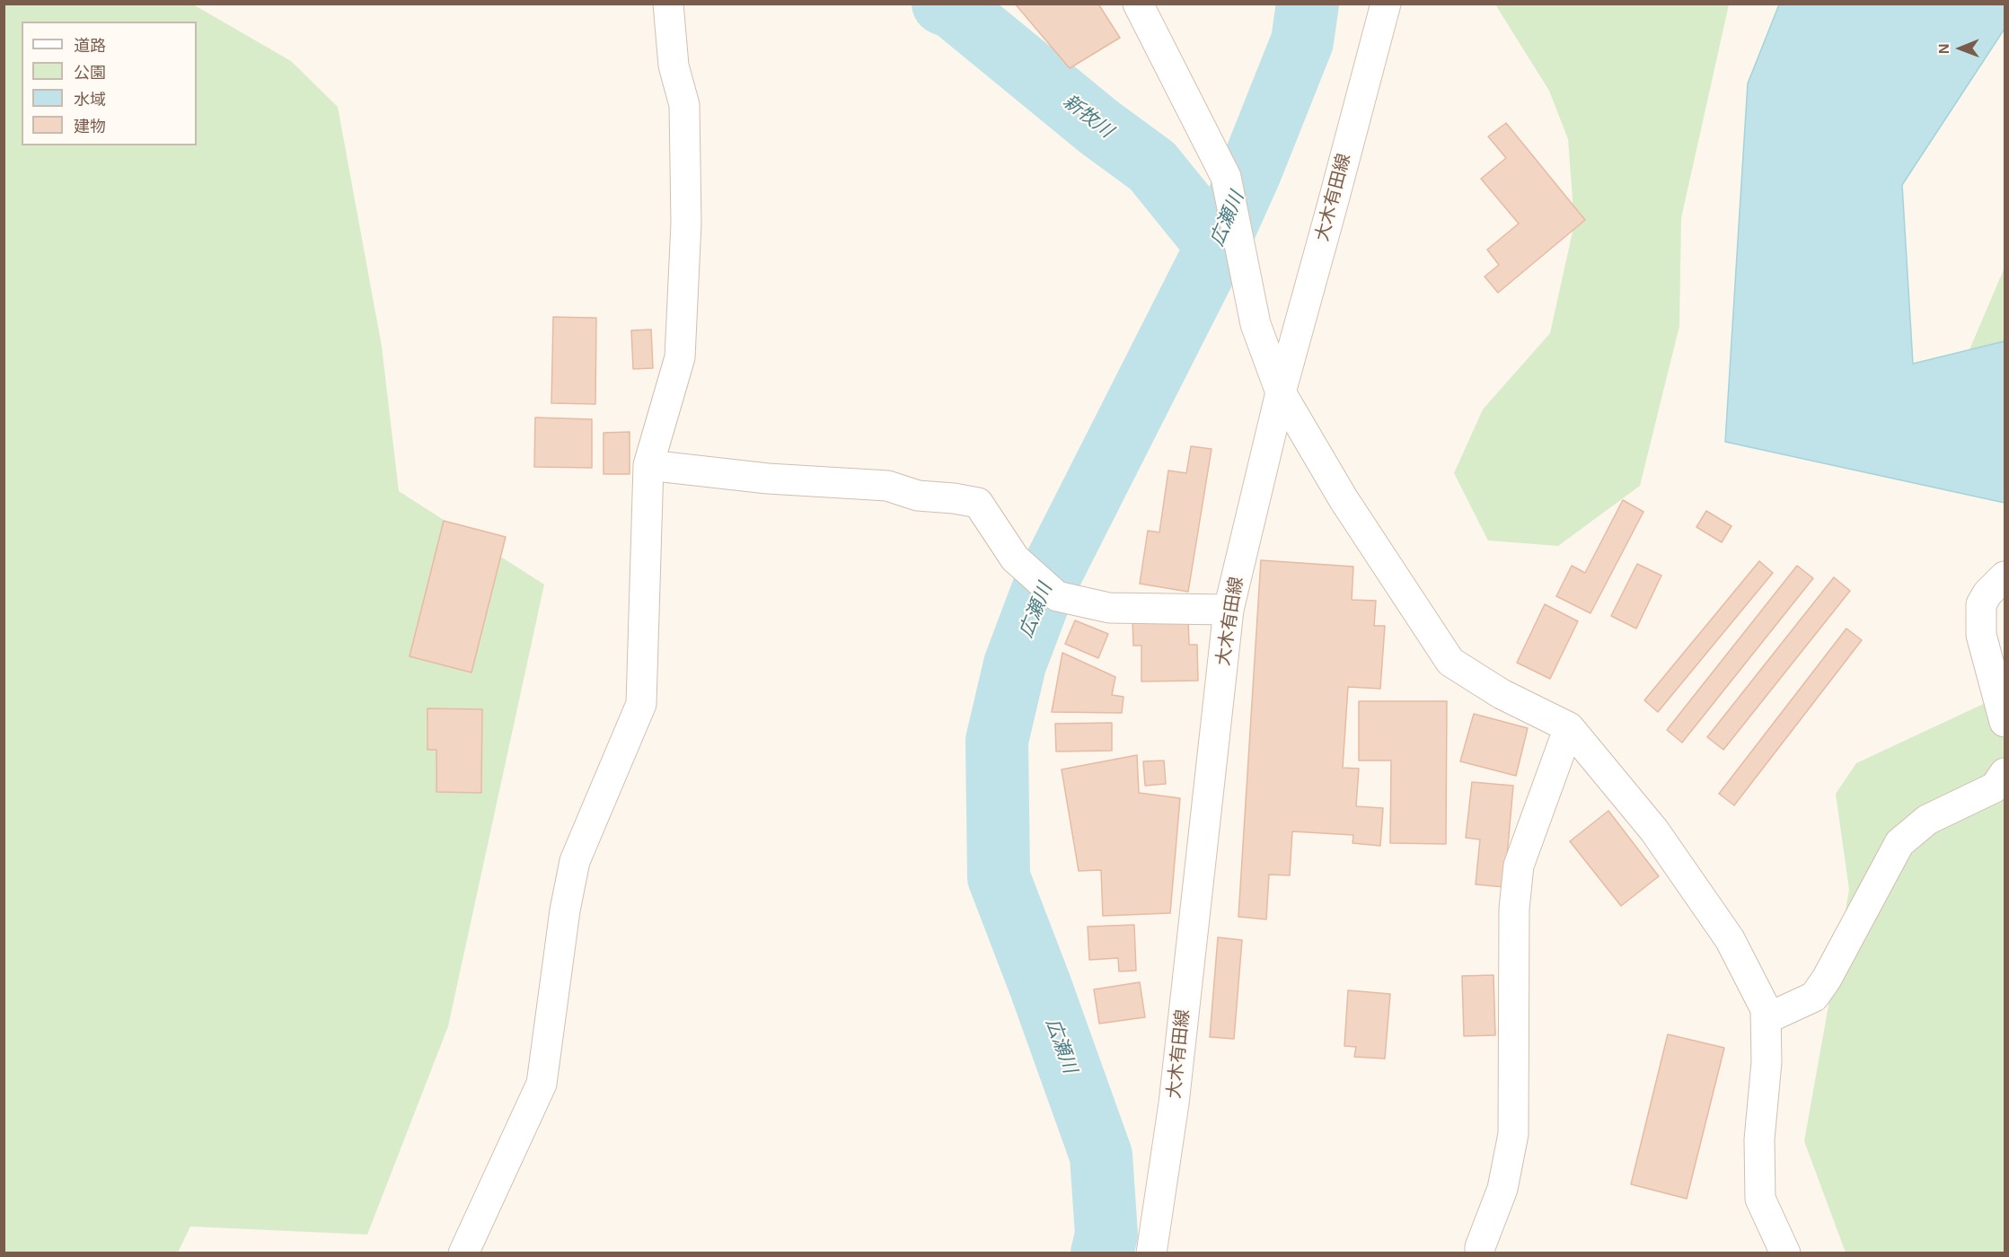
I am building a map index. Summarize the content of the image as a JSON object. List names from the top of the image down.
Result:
{
  "streets": {
    "street": ["大木有田線"]
  },
  "water": ["新牧川", "広瀬川"],
  "legend": [
    "道路",
    "公園",
    "水域",
    "建物"
  ],
  "north": "left"
}
